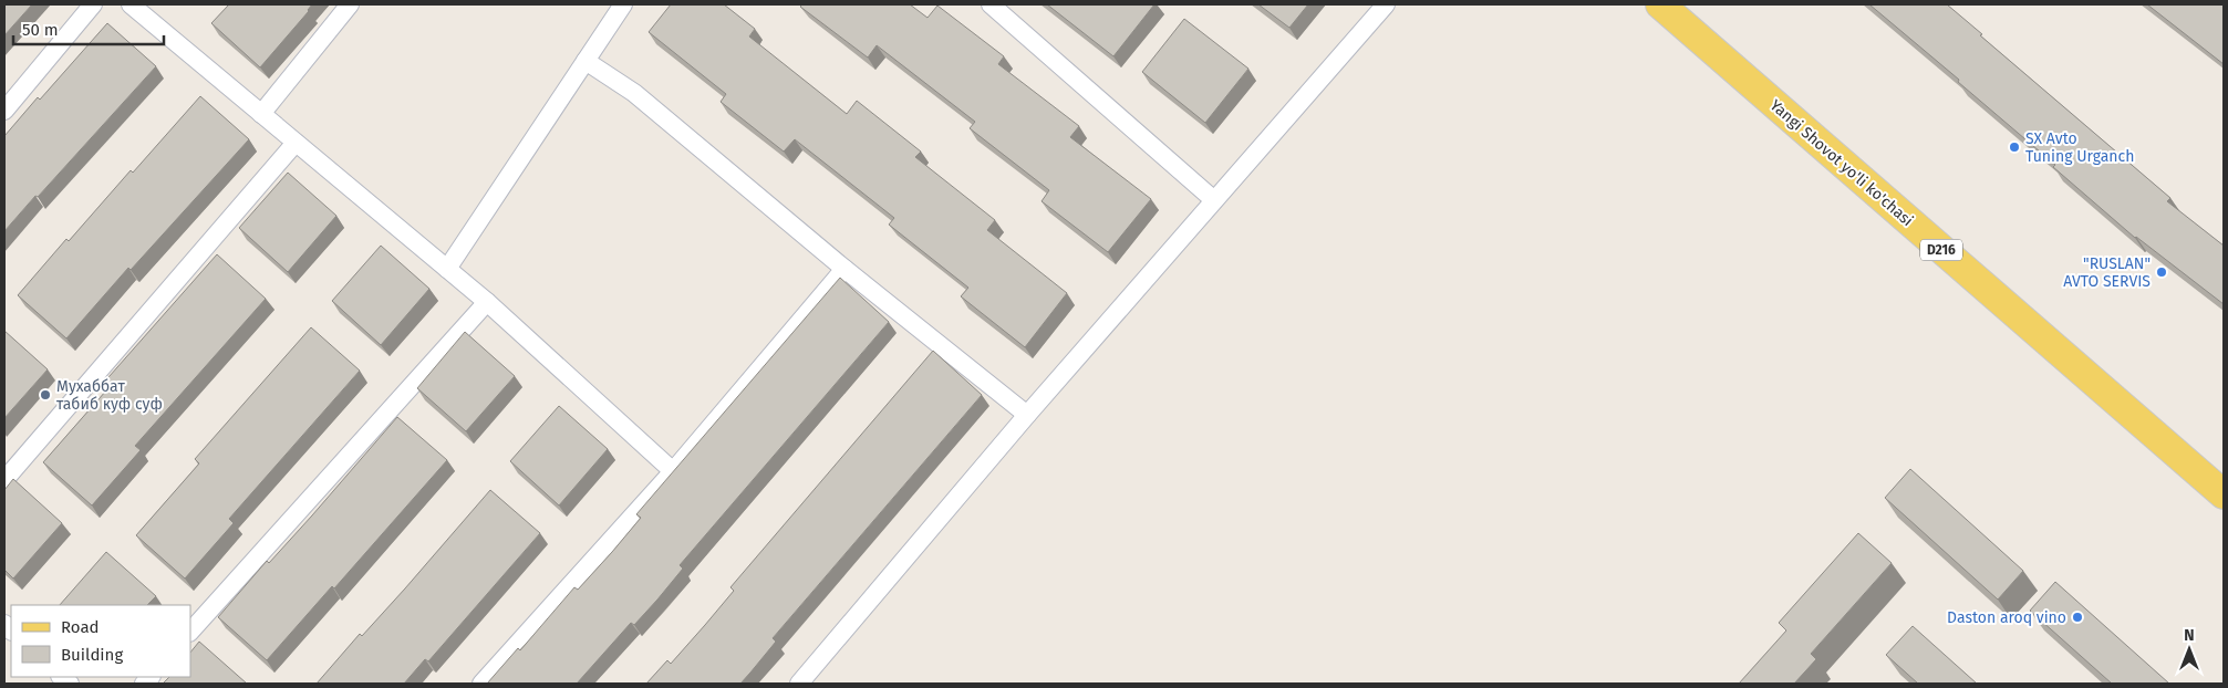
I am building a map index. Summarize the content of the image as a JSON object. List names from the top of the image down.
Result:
{
  "streets": {
    "main road": ["Yangi Shovot yo'li ko'chasi", "D216"]
  },
  "places": [
    "SX Avto Tuning Urganch",
    "\"RUSLAN\" AVTO SERVIS",
    "Мухаббат табиб куф суф",
    "Daston aroq vino"
  ],
  "legend": ["Road", "Building"],
  "scale_bar": "50 m",
  "north": "top"
}
